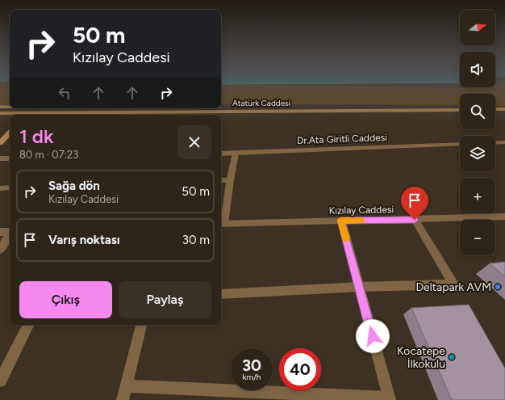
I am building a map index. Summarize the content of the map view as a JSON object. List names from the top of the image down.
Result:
{
  "streets": {
    "main road": ["Atatürk Caddesi"],
    "street": ["Dr.Ata Giritli Caddesi", "Kızılay Caddesi"]
  },
  "places": ["Deltapark AVM", "Kocatepe İlkokulu"],
  "north": "right",
  "page": {
    "map_buttons": ["+", "−"],
    "turn": ["50 m", "Kızılay Caddesi"],
    "heading": ["1 dk", "80 m · 07:23"],
    "list": [
      {
        "name": "Sağa dön",
        "note": "Kızılay Caddesi",
        "value": "50 m"
      },
      {
        "name": "Varış noktası",
        "value": "30 m"
      }
    ],
    "buttons": ["Çıkış", "Paylaş"],
    "speed": "30 km/h",
    "limit": "40"
  }
}
